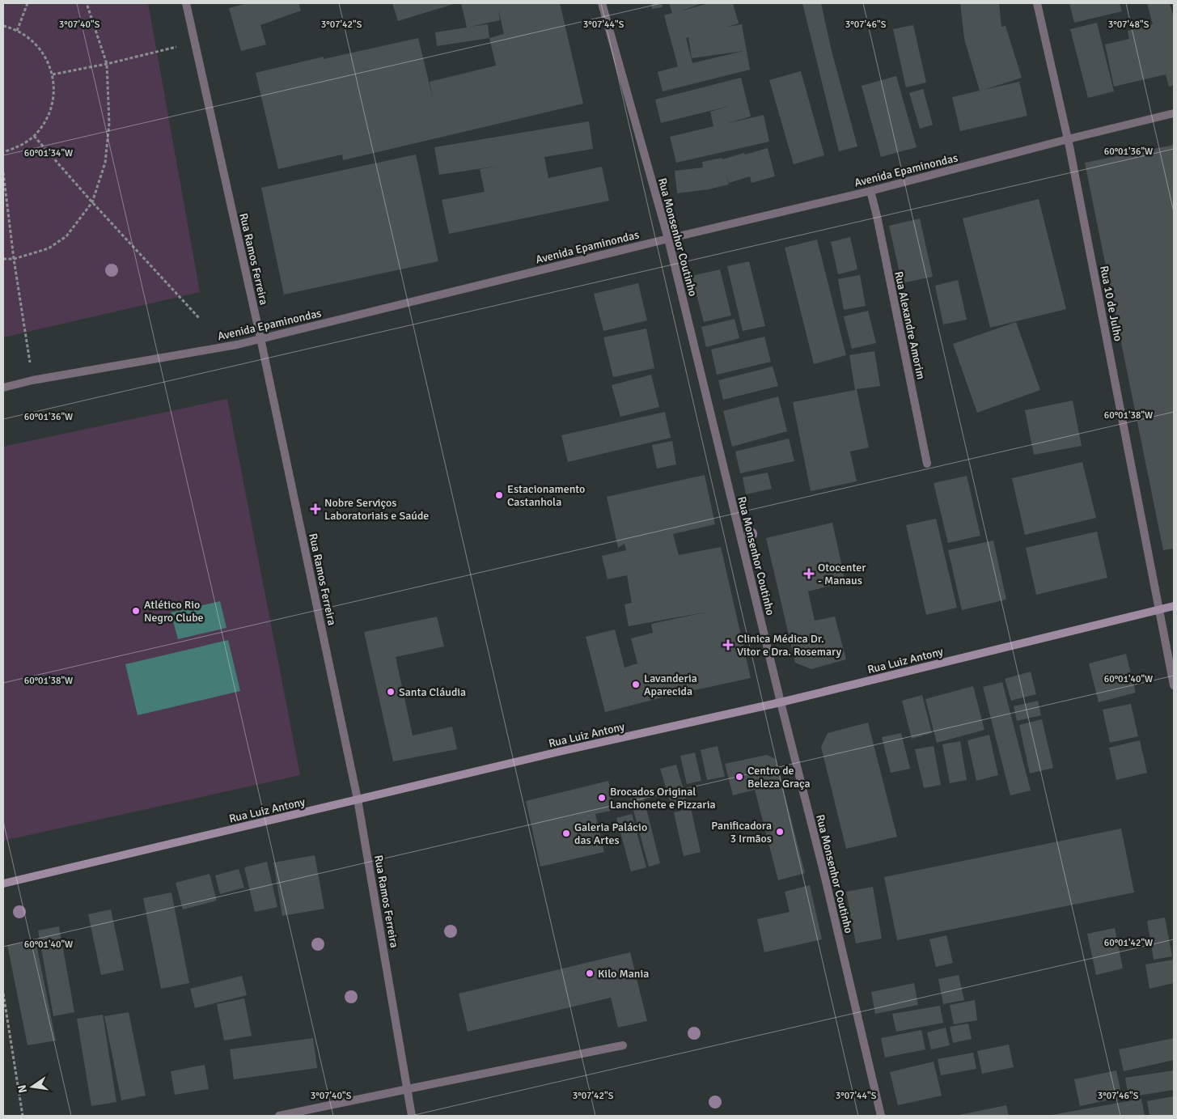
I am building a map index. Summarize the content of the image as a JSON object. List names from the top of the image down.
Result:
{
  "streets": {
    "main road": ["Rua Luiz Antony"],
    "street": [
      "Avenida Epaminondas",
      "Rua Monsenhor Coutinho",
      "Rua Ramos Ferreira",
      "Rua 10 de Julho",
      "Rua Alexandre Amorim"
    ]
  },
  "crossings": [
    ["Avenida Epaminondas", "Rua Monsenhor Coutinho"],
    ["Avenida Epaminondas", "Rua Ramos Ferreira"],
    ["Avenida Epaminondas", "Rua 10 de Julho"],
    ["Avenida Epaminondas", "Rua Alexandre Amorim"],
    ["Rua Monsenhor Coutinho", "Rua Luiz Antony"],
    ["Rua Ramos Ferreira", "Rua Luiz Antony"],
    ["Rua 10 de Julho", "Rua Luiz Antony"]
  ],
  "places": {
    "other": [
      "Estacionamento Castanhola",
      "Atlético Rio Negro Clube",
      "Lavanderia Aparecida",
      "Santa Cláudia",
      "Centro de Beleza Graça",
      "Brocados Original Lanchonete e Pizzaria",
      "Panificadora 3 Irmãos",
      "Galeria Palácio das Artes",
      "Kilo Mania"
    ],
    "health": ["Nobre Serviços Laboratoriais e Saúde", "Otocenter - Manaus", "Clinica Médica Dr. Vitor e Dra. Rosemary"]
  },
  "north": "left",
  "coordinates": [
    "3°07'40\"S",
    "3°07'42\"S",
    "3°07'44\"S",
    "3°07'46\"S",
    "3°07'48\"S",
    "60°01'36\"W",
    "60°01'34\"W",
    "60°01'38\"W",
    "60°01'40\"W",
    "60°01'42\"W"
  ]
}
